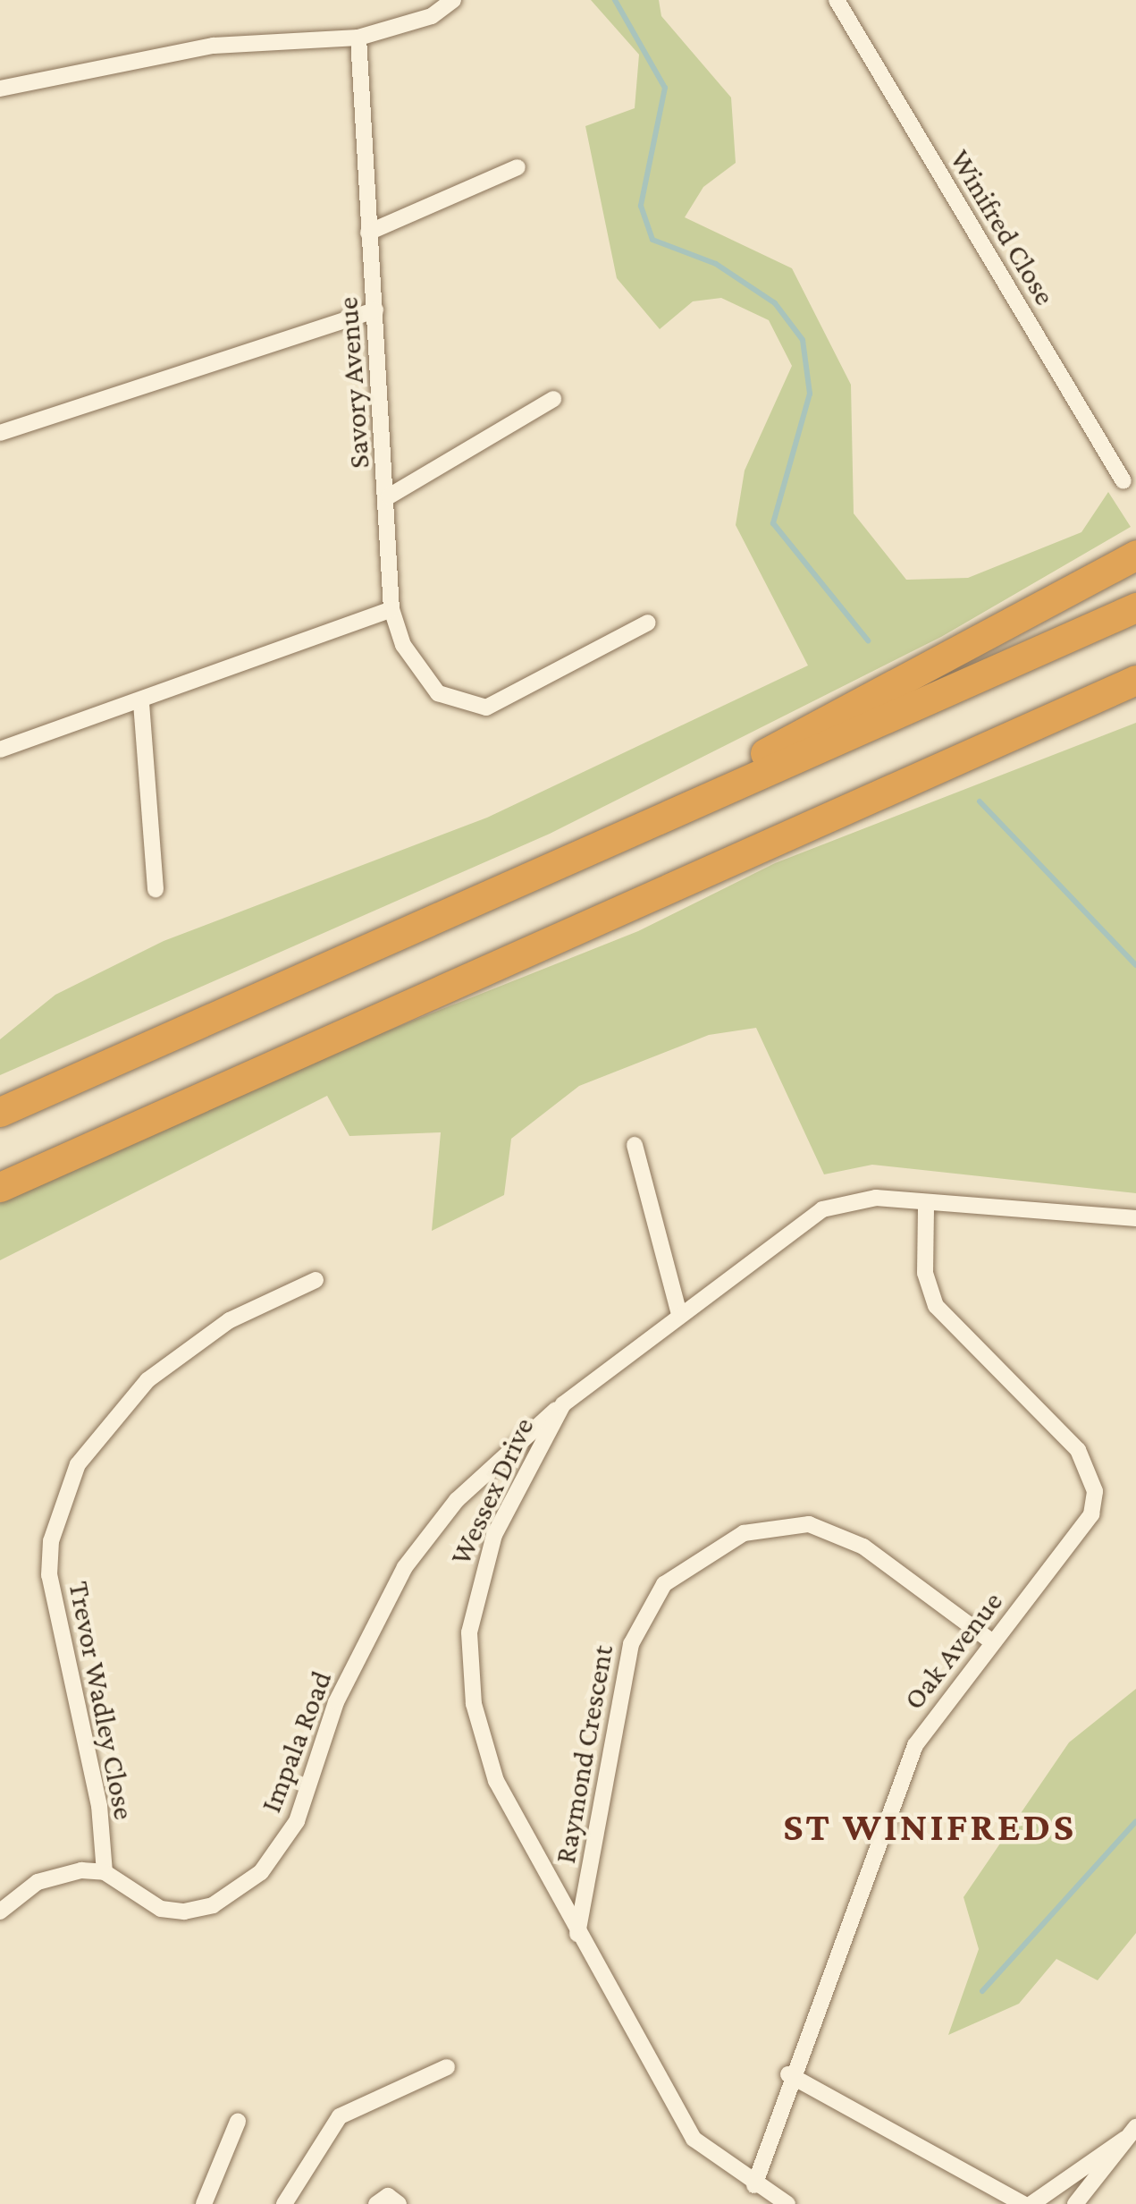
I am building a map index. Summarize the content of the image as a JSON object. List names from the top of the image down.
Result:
{
  "streets": {
    "street": [
      "Winifred Close",
      "Savory Avenue",
      "Wessex Drive",
      "Oak Avenue",
      "Trevor Wadley Close",
      "Impala Road",
      "Raymond Crescent"
    ]
  },
  "crossings": [
    ["Wessex Drive", "Oak Avenue"],
    ["Wessex Drive", "Impala Road"],
    ["Wessex Drive", "Raymond Crescent"],
    ["Oak Avenue", "Raymond Crescent"],
    ["Trevor Wadley Close", "Impala Road"]
  ],
  "districts": ["ST WINIFREDS"]
}
